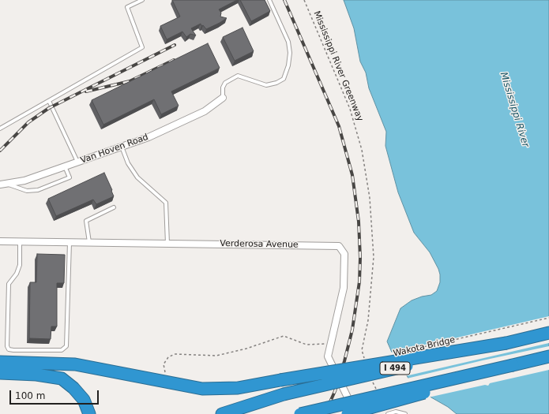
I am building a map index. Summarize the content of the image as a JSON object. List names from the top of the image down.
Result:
{
  "streets": {
    "highway": ["Wakota Bridge", "I 494"],
    "street": ["Van Hoven Road", "Verderosa Avenue"],
    "path": ["Mississippi River Greenway"]
  },
  "water": ["Mississippi River"],
  "scale_bar": "100 m"
}
